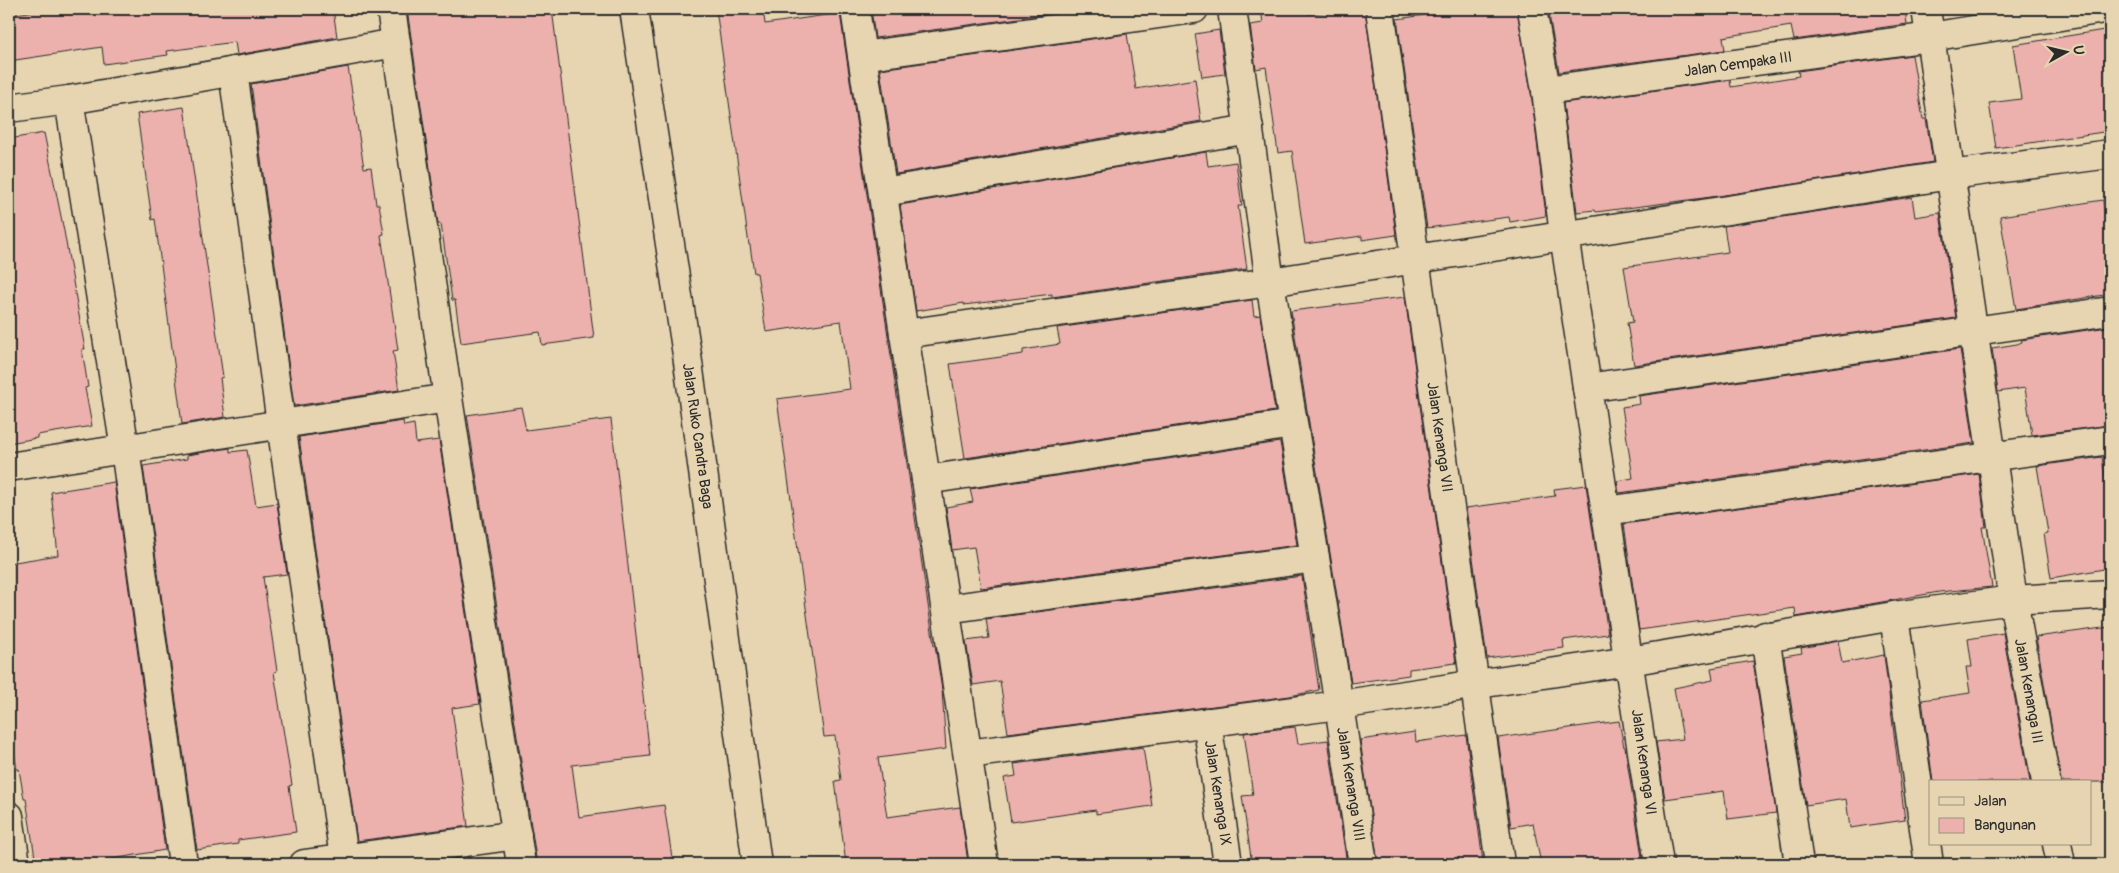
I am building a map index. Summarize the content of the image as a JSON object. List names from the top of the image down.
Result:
{
  "streets": {
    "street": [
      "Jalan Cempaka III",
      "Jalan Ruko Candra Baga",
      "Jalan Kenanga VII",
      "Jalan Kenanga III",
      "Jalan Kenanga VI",
      "Jalan Kenanga VIII",
      "Jalan Kenanga IX"
    ]
  },
  "crossings": [
    ["Jalan Cempaka III", "Jalan Kenanga III"],
    ["Jalan Cempaka III", "Jalan Kenanga VI"]
  ],
  "legend": ["Jalan", "Bangunan"],
  "north": "right"
}
